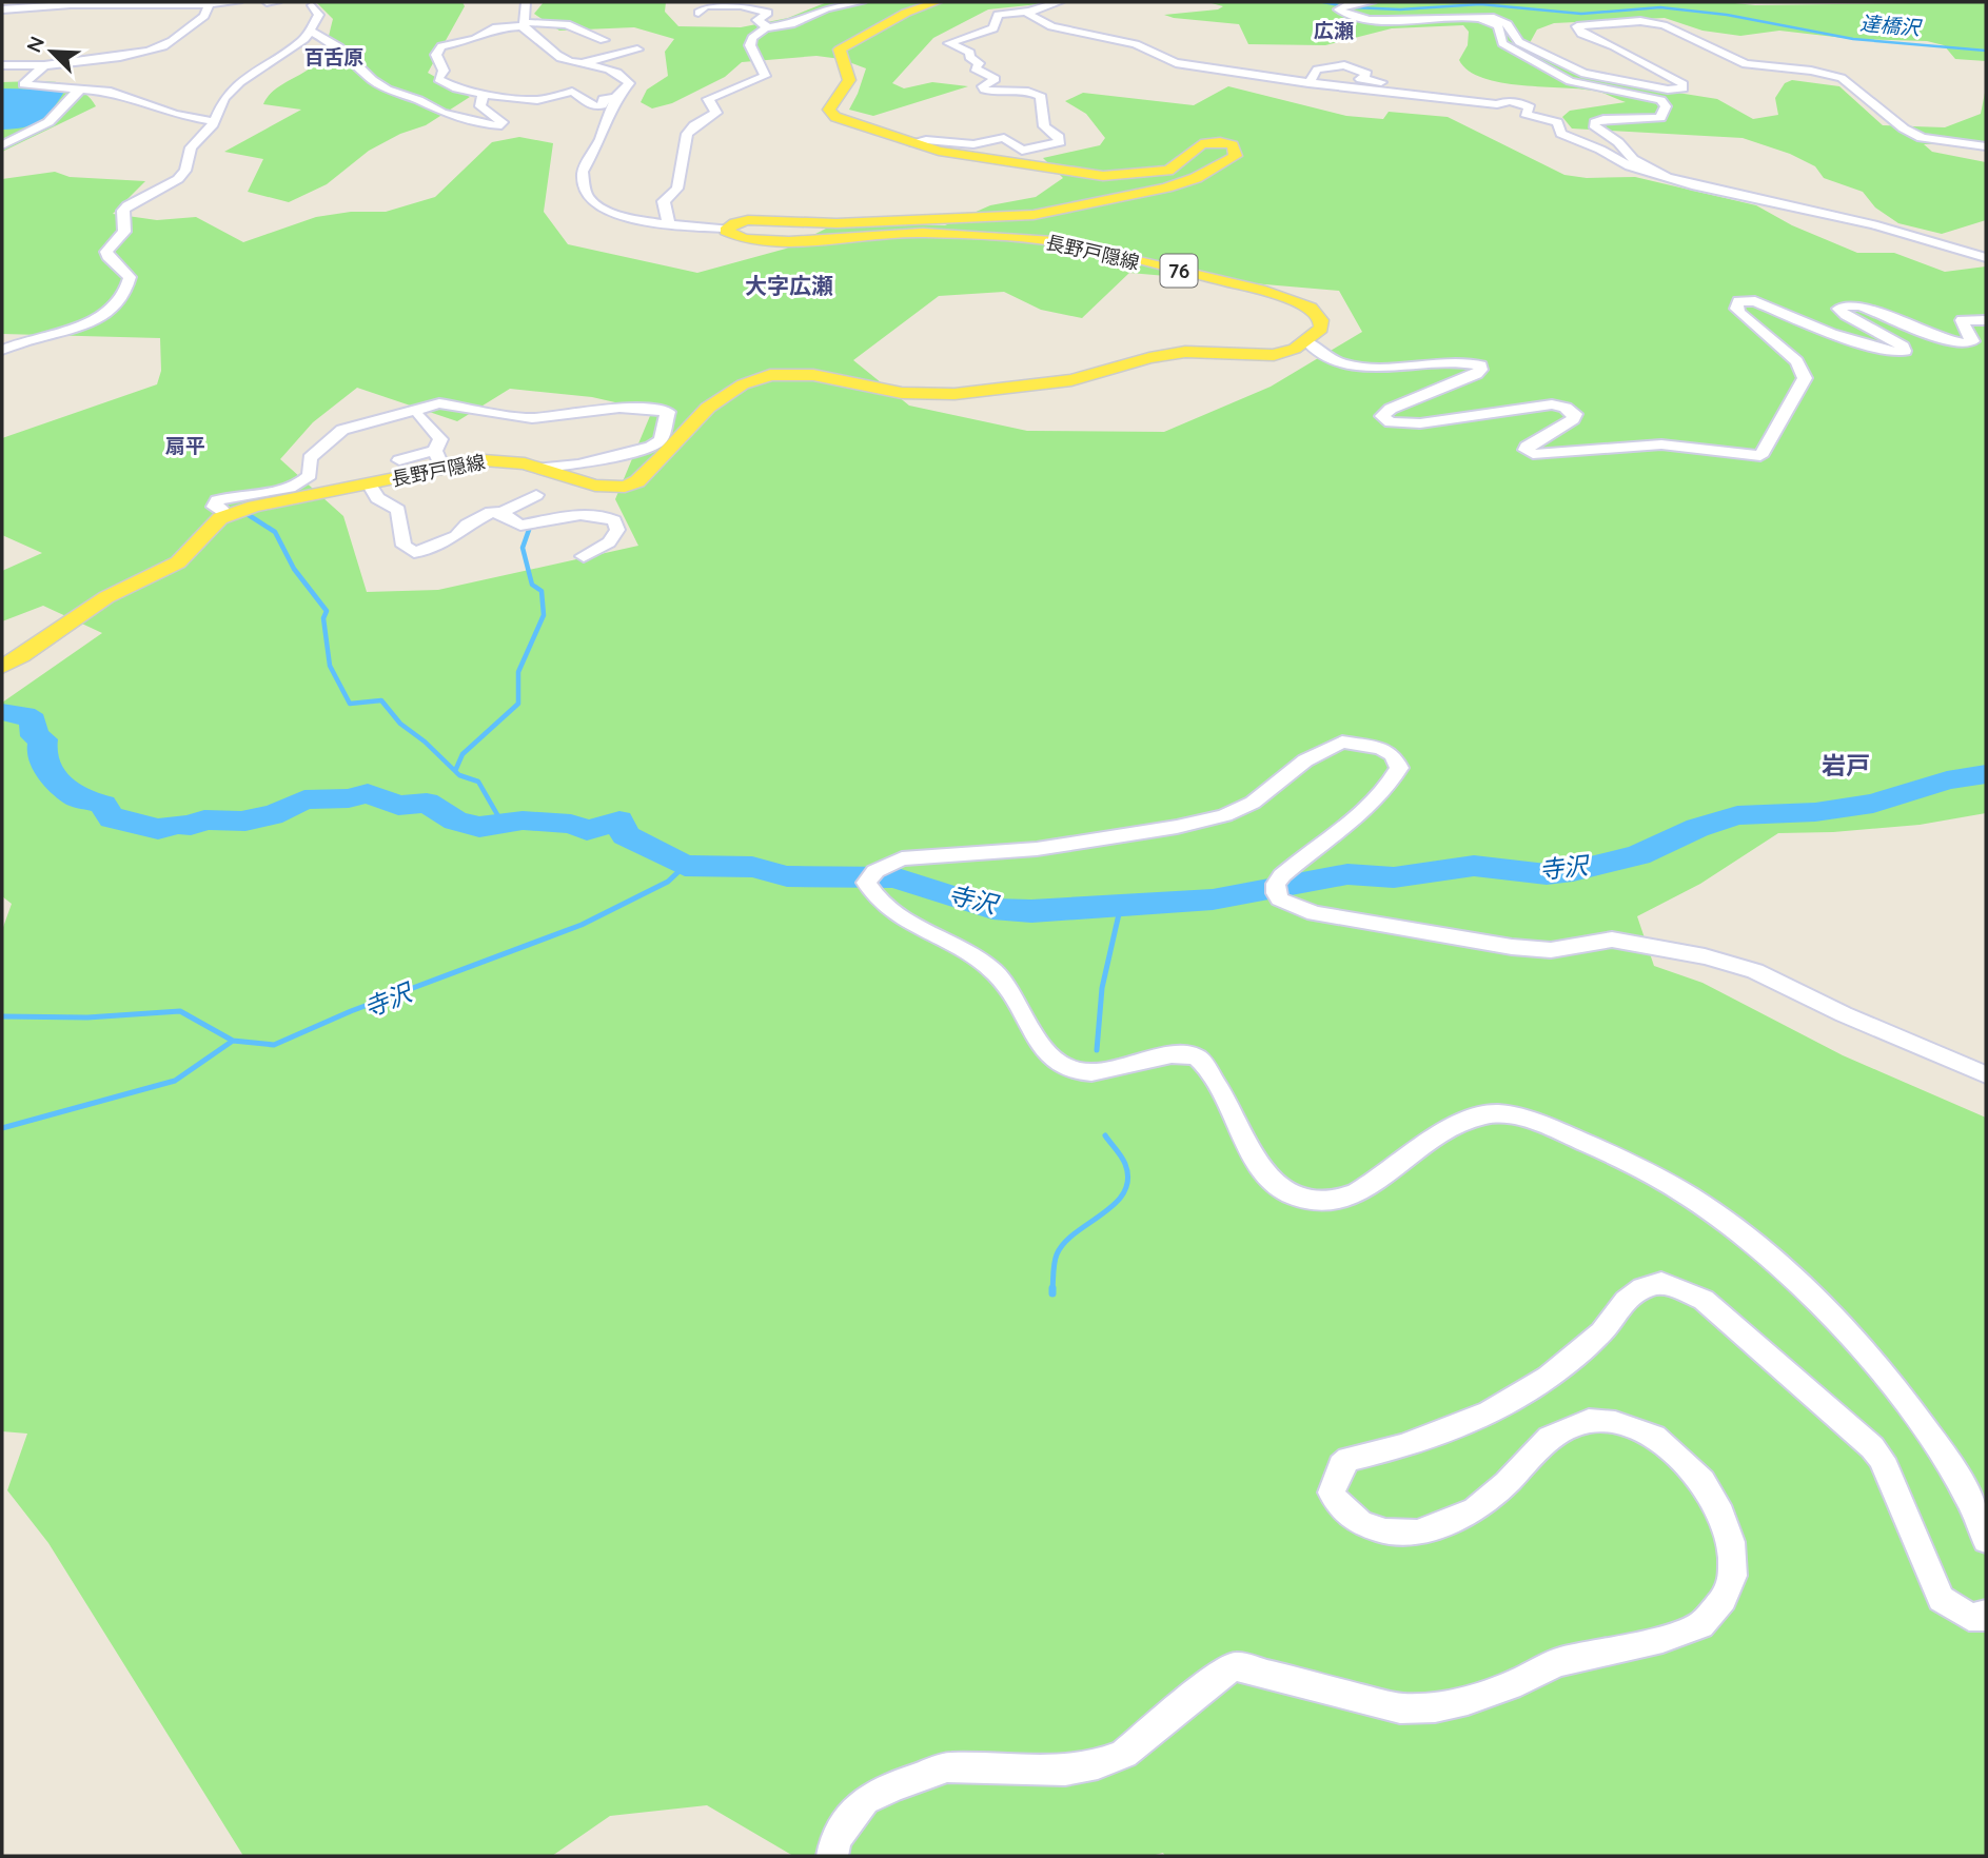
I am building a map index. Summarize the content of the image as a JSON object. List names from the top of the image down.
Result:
{
  "streets": {
    "main road": ["長野戸隠線", "76"]
  },
  "districts": [
    "広瀬",
    "百舌原",
    "大字広瀬",
    "扇平",
    "岩戸"
  ],
  "water": ["達橋沢", "寺沢"],
  "north": "top left"
}
